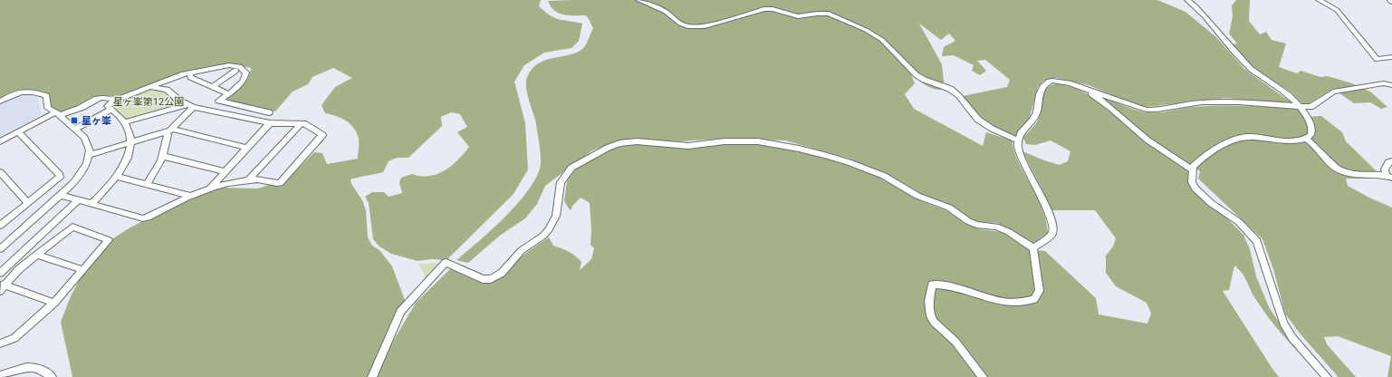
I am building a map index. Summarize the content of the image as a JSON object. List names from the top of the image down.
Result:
{
  "parks": ["星ヶ峯第12公園"],
  "places": {
    "transit": ["星ヶ峯"]
  }
}
